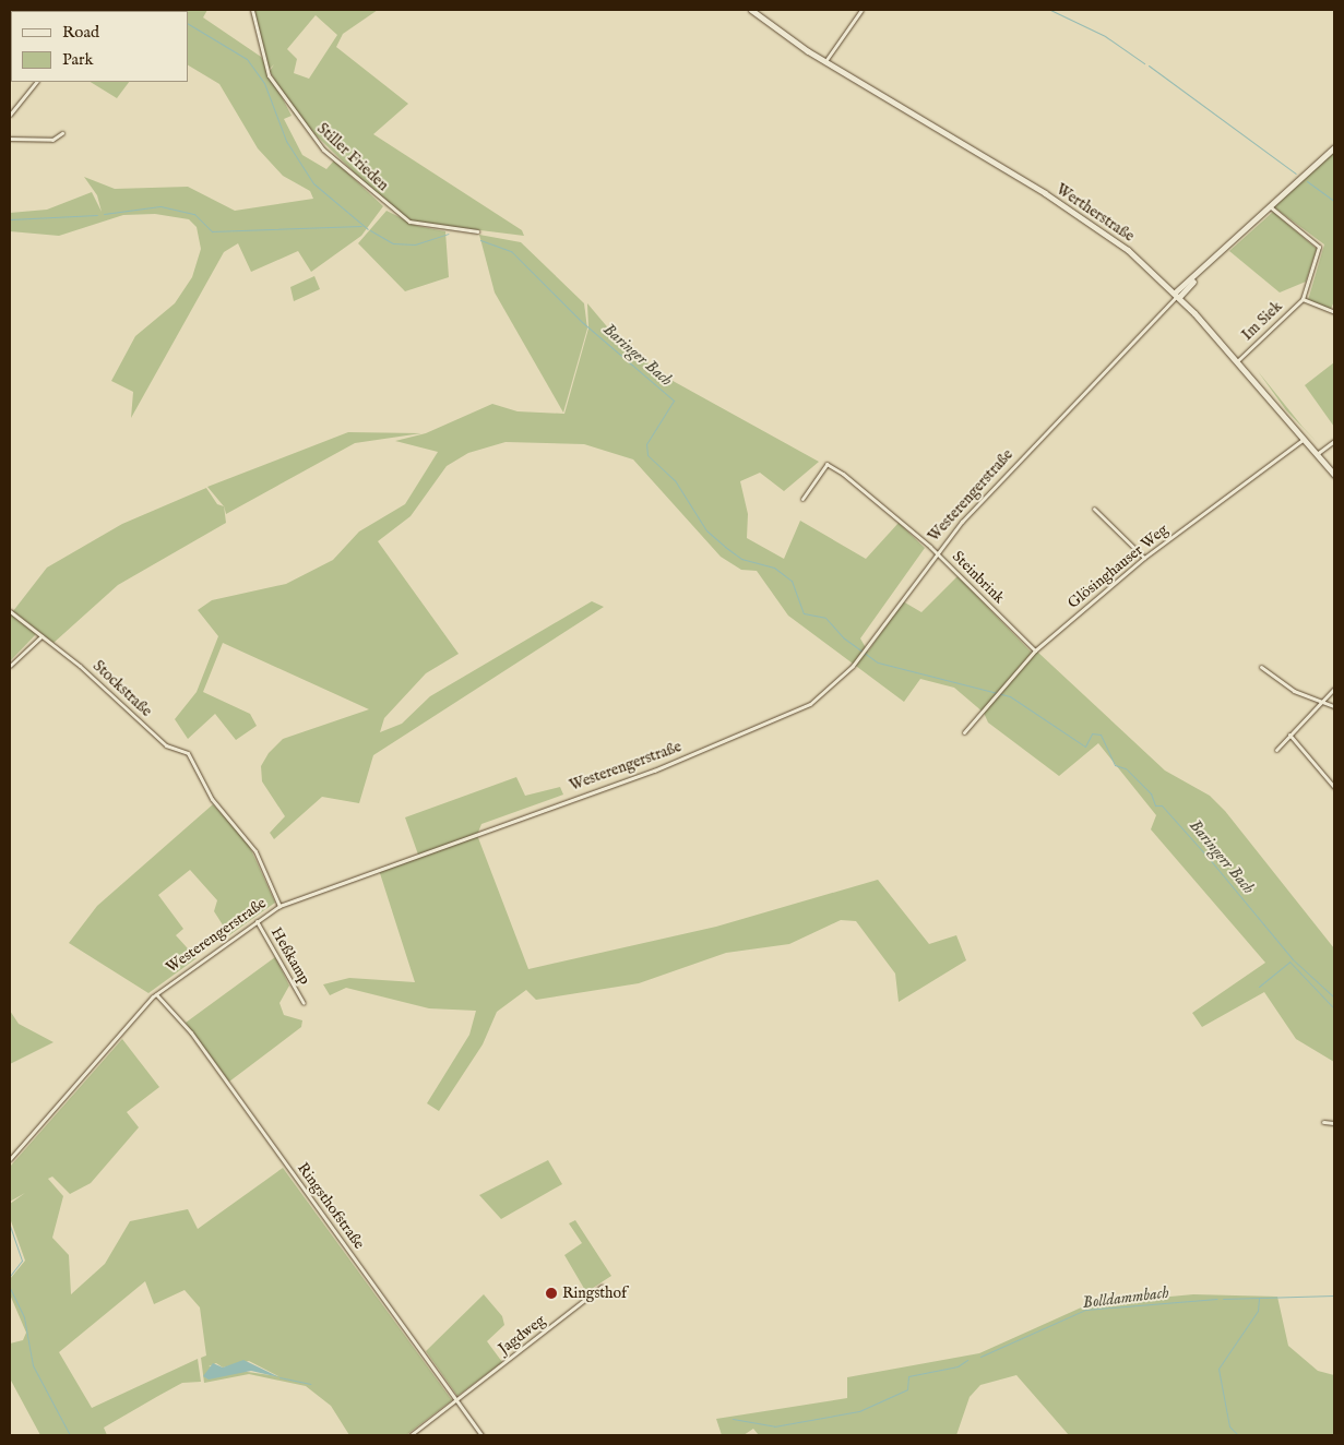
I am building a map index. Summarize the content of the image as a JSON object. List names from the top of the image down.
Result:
{
  "streets": {
    "main road": ["Wertherstraße", "Westerengerstraße"],
    "street": [
      "Stiller Frieden",
      "Im Siek",
      "Glösinghauser Weg",
      "Steinbrink",
      "Stockstraße",
      "Heßkamp",
      "Ringsthofstraße",
      "Jagdweg"
    ]
  },
  "crossings": [
    ["Wertherstraße", "Im Siek"],
    ["Wertherstraße", "Westerengerstraße"],
    ["Wertherstraße", "Glösinghauser Weg"],
    ["Westerengerstraße", "Steinbrink"],
    ["Westerengerstraße", "Stockstraße"],
    ["Westerengerstraße", "Heßkamp"],
    ["Westerengerstraße", "Ringsthofstraße"],
    ["Glösinghauser Weg", "Steinbrink"],
    ["Ringsthofstraße", "Jagdweg"]
  ],
  "water": ["Baringer Bach", "Baringerr Bach", "Bolldammbach"],
  "places": ["Ringsthof"],
  "legend": ["Road", "Park"]
}
